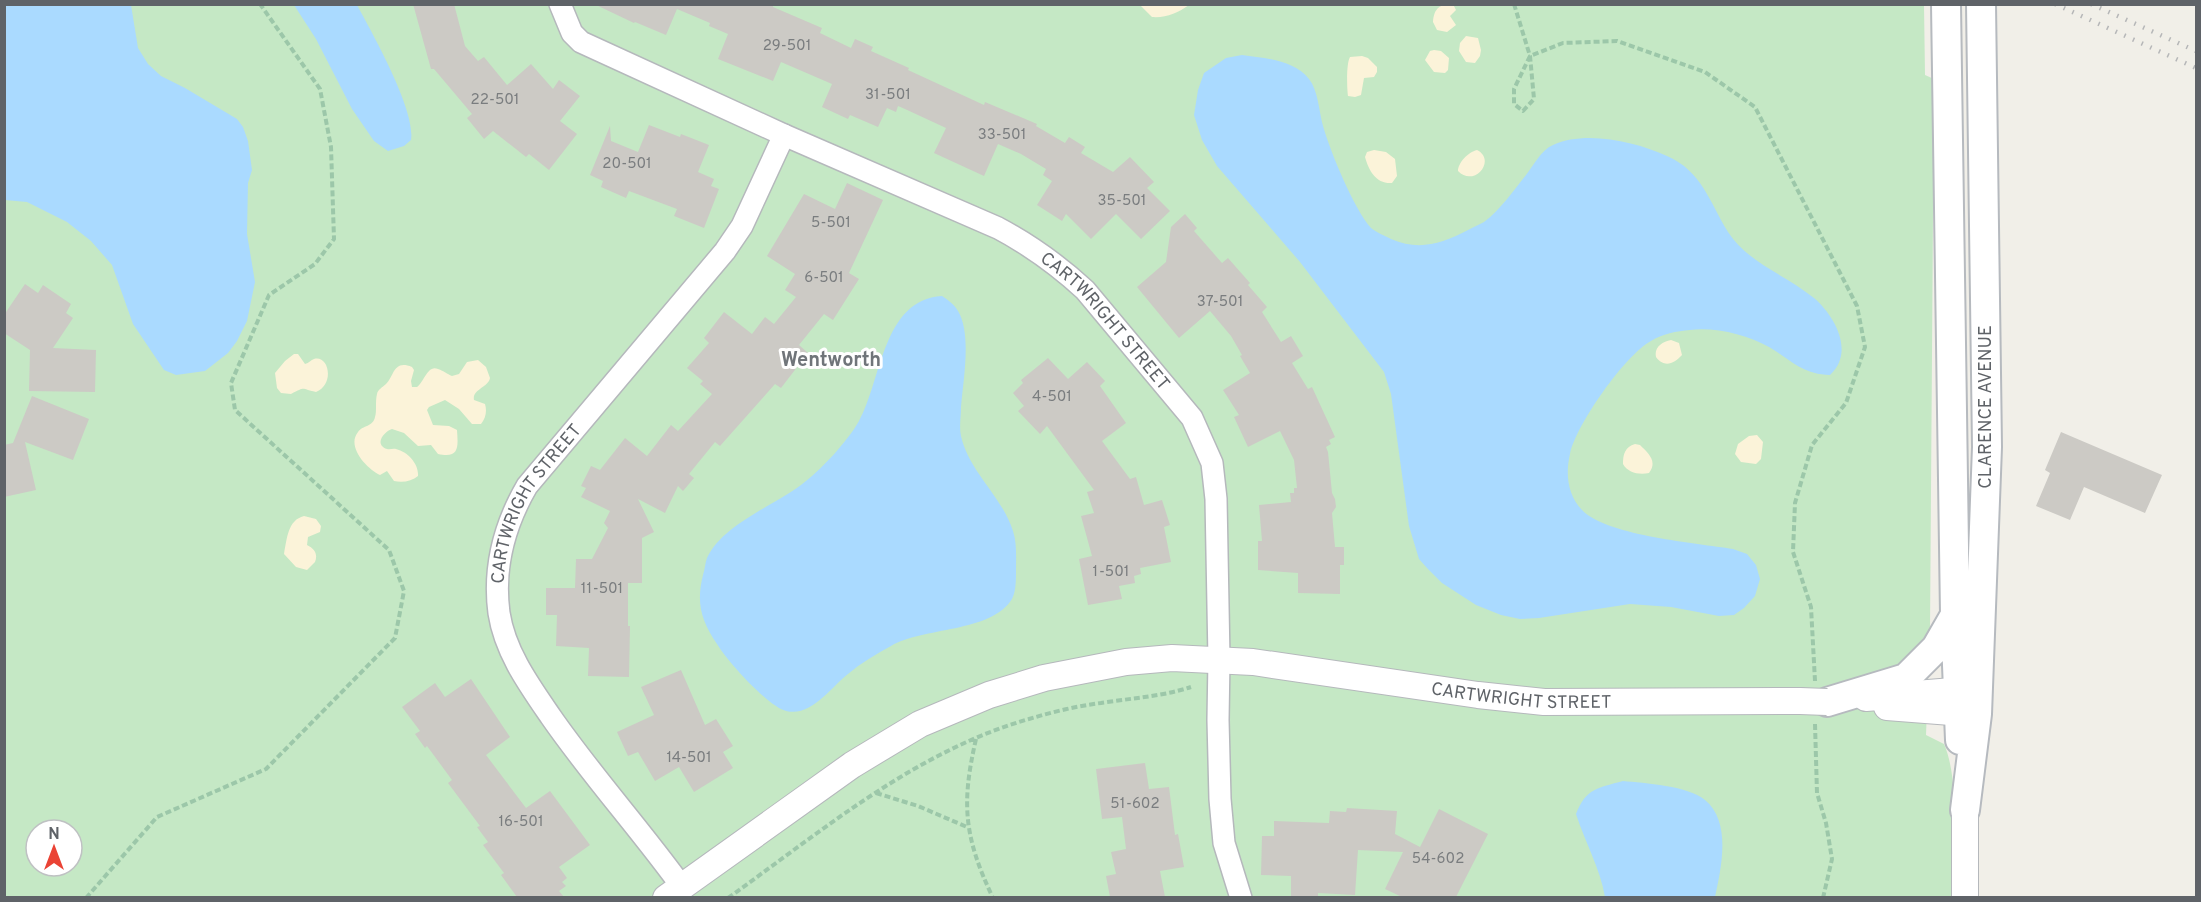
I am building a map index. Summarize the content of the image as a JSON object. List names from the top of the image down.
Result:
{
  "streets": {
    "main road": ["CLARENCE AVENUE"],
    "street": ["CARTWRIGHT STREET"]
  },
  "crossings": [
    ["CARTWRIGHT STREET", "CLARENCE AVENUE"]
  ],
  "districts": ["Wentworth"],
  "house_numbers": [
    "29-501",
    "31-501",
    "22-501",
    "33-501",
    "20-501",
    "35-501",
    "5-501",
    "6-501",
    "37-501",
    "4-501",
    "1-501",
    "11-501",
    "14-501",
    "51-602",
    "16-501",
    "54-602"
  ],
  "north": "top"
}
